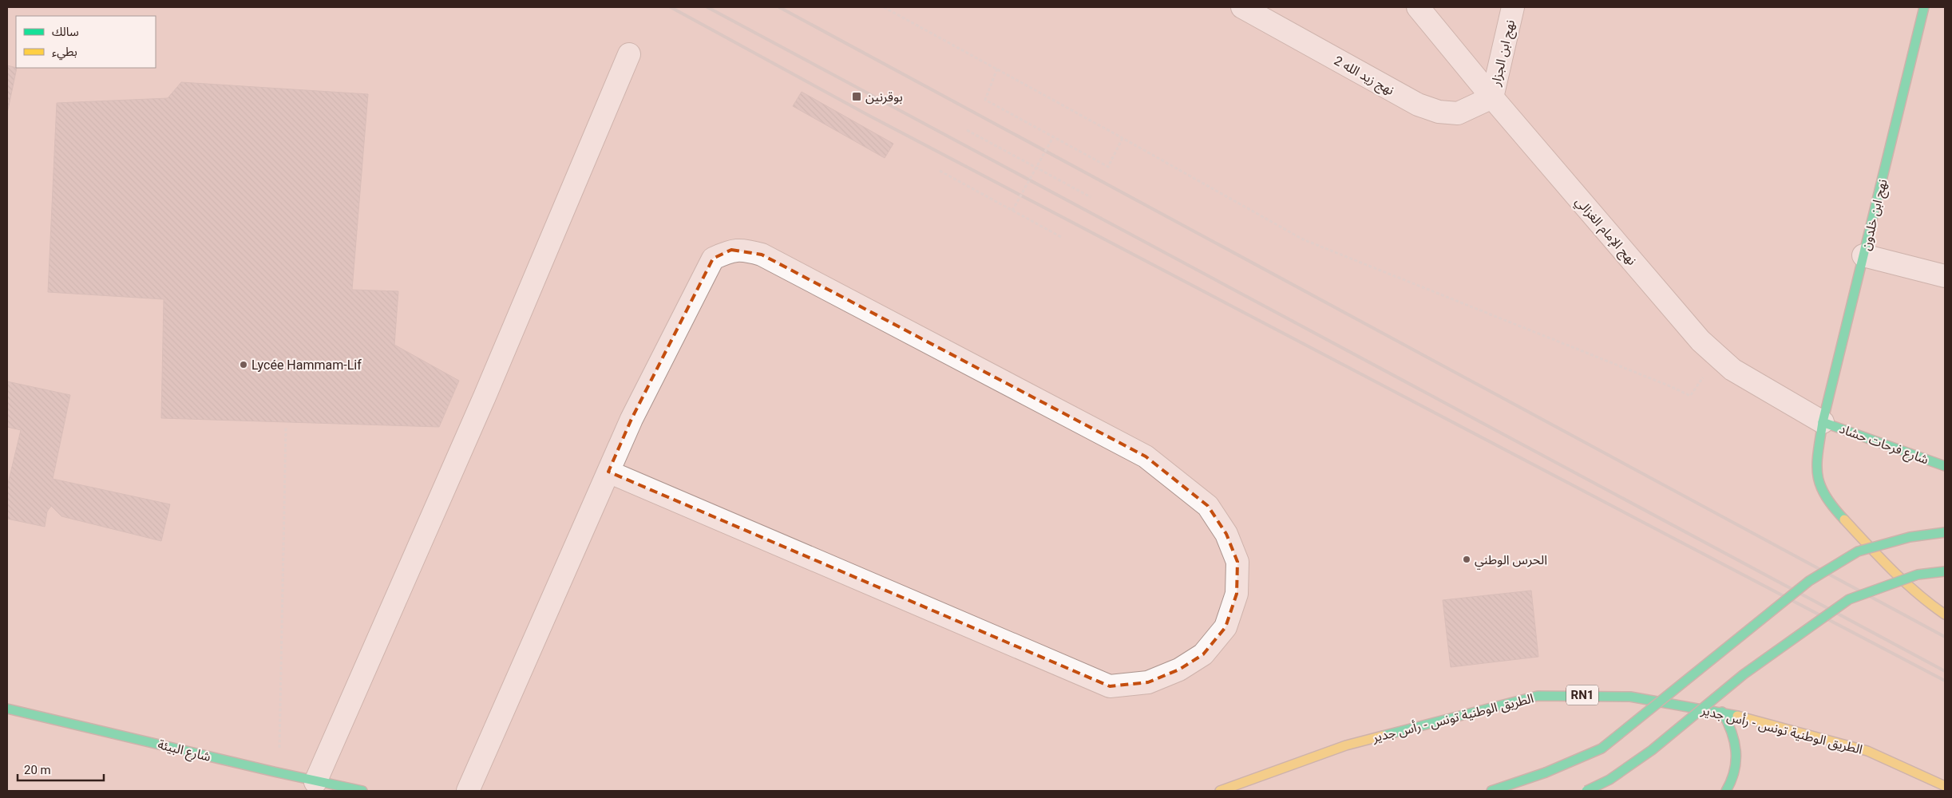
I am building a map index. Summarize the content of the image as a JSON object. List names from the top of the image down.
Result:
{
  "streets": {
    "main road": [
      "نهج ابن خلدون",
      "شارع فرحات حشاد",
      "RN1",
      "الطريق الوطنية تونس - رأس جدير",
      "شارع البيئة"
    ],
    "street": ["نهج ابن الجزار", "نهج زيد الله 2", "نهج الإمام الغزالي"]
  },
  "crossings": [
    ["نهج ابن الجزار", "نهج زيد الله 2"],
    ["نهج ابن الجزار", "نهج الإمام الغزالي"],
    ["نهج زيد الله 2", "نهج الإمام الغزالي"],
    ["نهج ابن خلدون", "نهج الإمام الغزالي"],
    ["نهج ابن خلدون", "شارع فرحات حشاد"],
    ["نهج الإمام الغزالي", "شارع فرحات حشاد"]
  ],
  "places": {
    "transit": ["بوقرنين"],
    "other": ["Lycée Hammam-Lif", "الحرس الوطني"]
  },
  "legend": ["سالك", "بطيء"],
  "scale_bar": "20 m"
}
